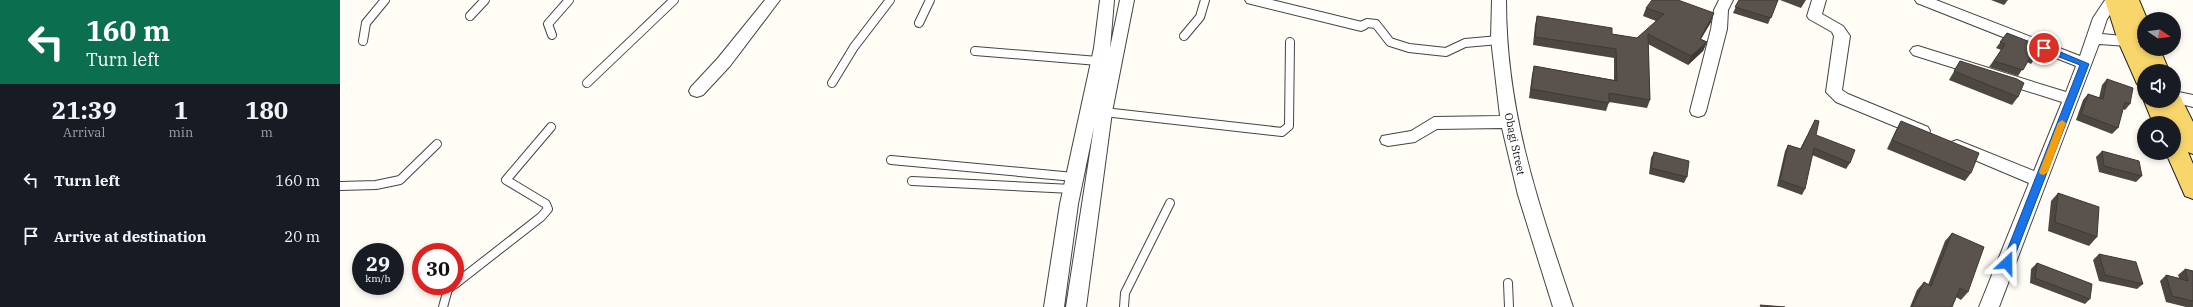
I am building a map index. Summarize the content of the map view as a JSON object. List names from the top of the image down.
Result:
{
  "streets": {
    "street": ["Obagi Street"]
  },
  "north": "right",
  "page": {
    "turn": ["160 m", "Turn left"],
    "eta": [
      "21:39",
      "Arrival",
      "1",
      "min",
      "180",
      "m"
    ],
    "list": [
      {
        "name": "Turn left",
        "value": "160 m"
      },
      {
        "name": "Arrive at destination",
        "value": "20 m"
      }
    ],
    "speed": "29 km/h",
    "limit": "30"
  }
}
